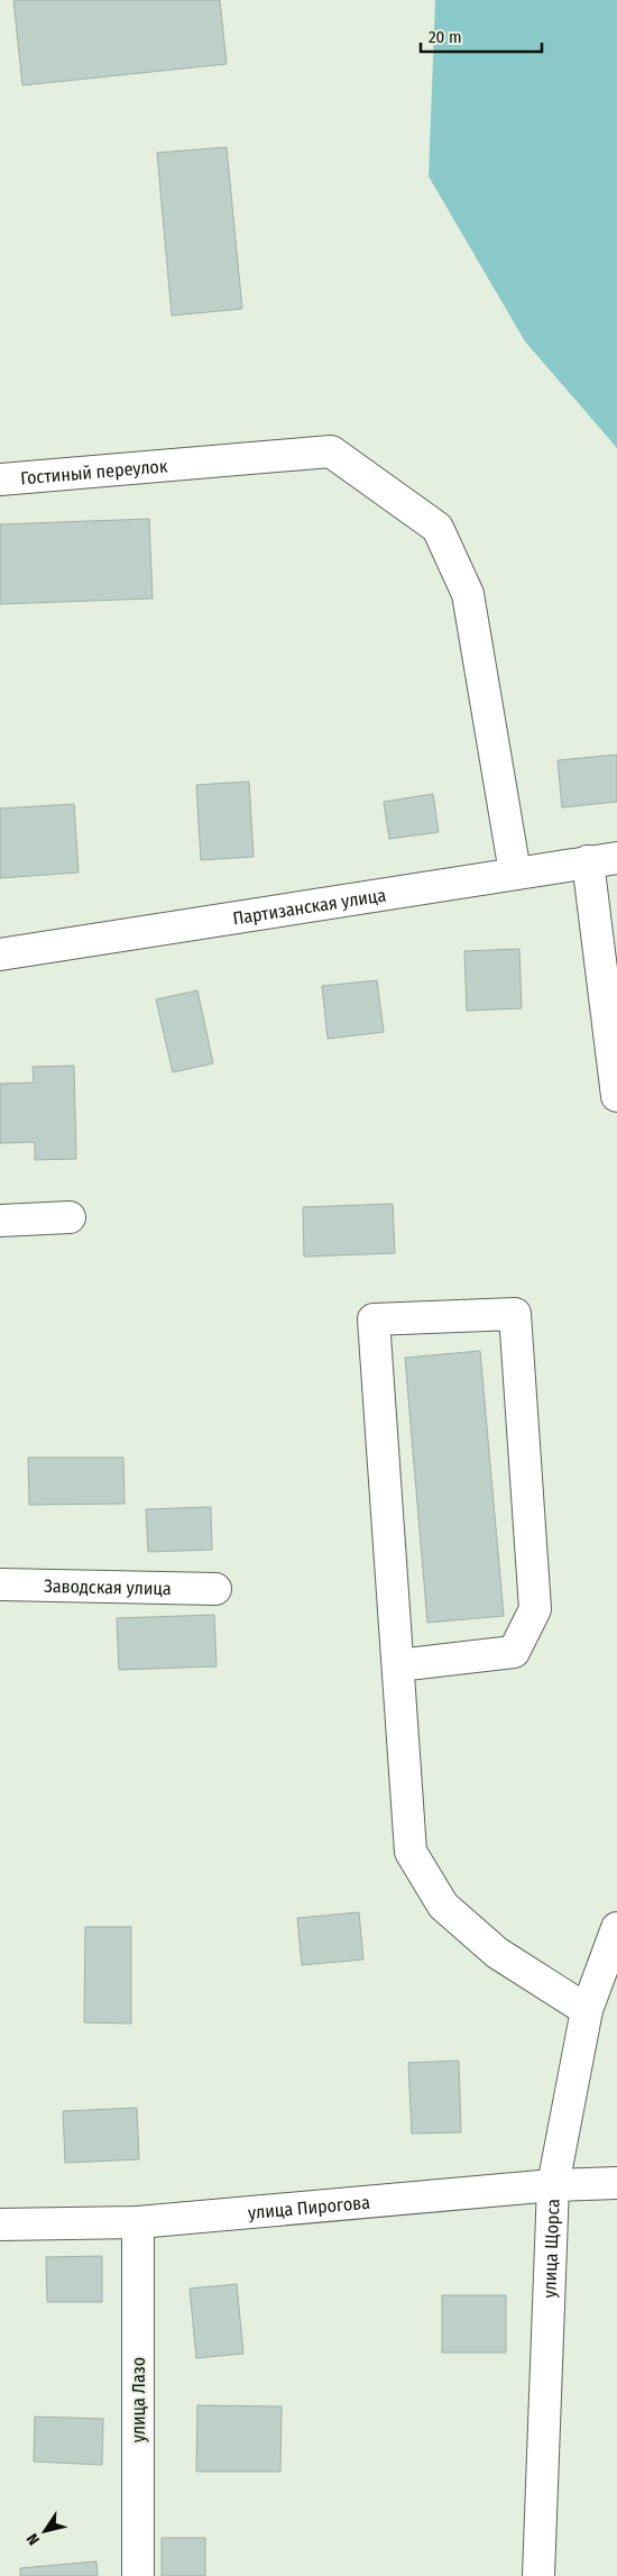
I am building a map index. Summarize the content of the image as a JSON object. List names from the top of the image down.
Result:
{
  "streets": {
    "street": [
      "Гостиный переулок",
      "Партизанская улица",
      "Заводская улица",
      "улица Пирогова",
      "улица Щорса",
      "улица Лазо"
    ]
  },
  "crossings": [
    ["Гостиный переулок", "Партизанская улица"],
    ["улица Пирогова", "улица Щорса"],
    ["улица Пирогова", "улица Лазо"]
  ],
  "scale_bar": "20 m",
  "north": "bottom left"
}
